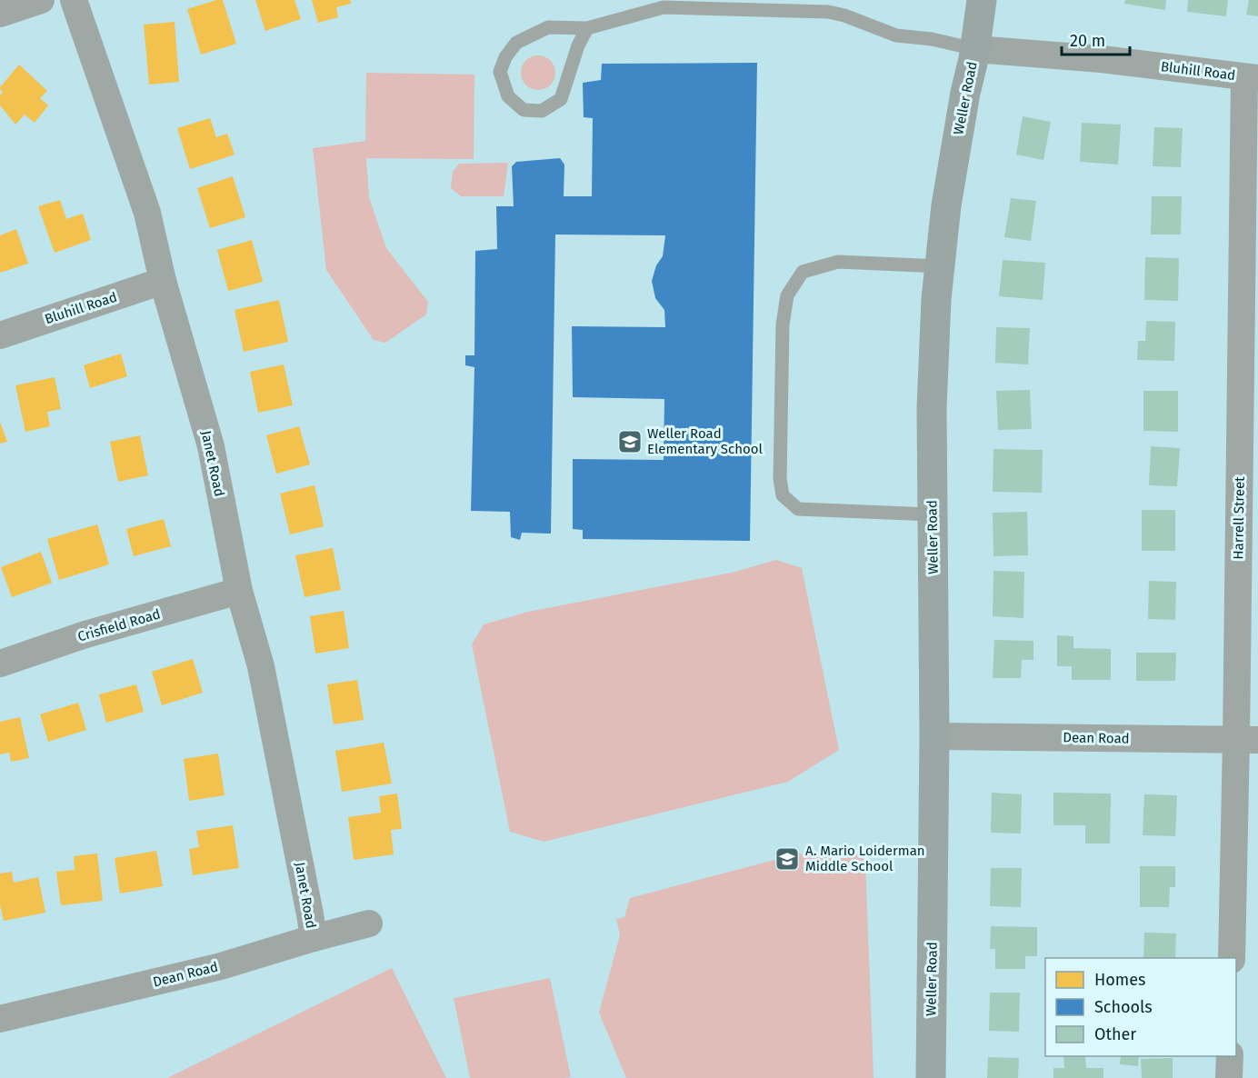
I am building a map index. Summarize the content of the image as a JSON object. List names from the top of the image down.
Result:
{
  "streets": {
    "street": [
      "Bluhill Road",
      "Weller Road",
      "Janet Road",
      "Harrell Street",
      "Crisfield Road",
      "Dean Road"
    ]
  },
  "crossings": [
    ["Bluhill Road", "Weller Road"],
    ["Bluhill Road", "Janet Road"],
    ["Bluhill Road", "Harrell Street"],
    ["Weller Road", "Dean Road"],
    ["Janet Road", "Crisfield Road"],
    ["Janet Road", "Dean Road"],
    ["Harrell Street", "Dean Road"]
  ],
  "places": {
    "school or university": ["Weller Road Elementary School", "A. Mario Loiderman Middle School"]
  },
  "legend": ["Homes", "Schools", "Other"],
  "scale_bar": "20 m"
}
